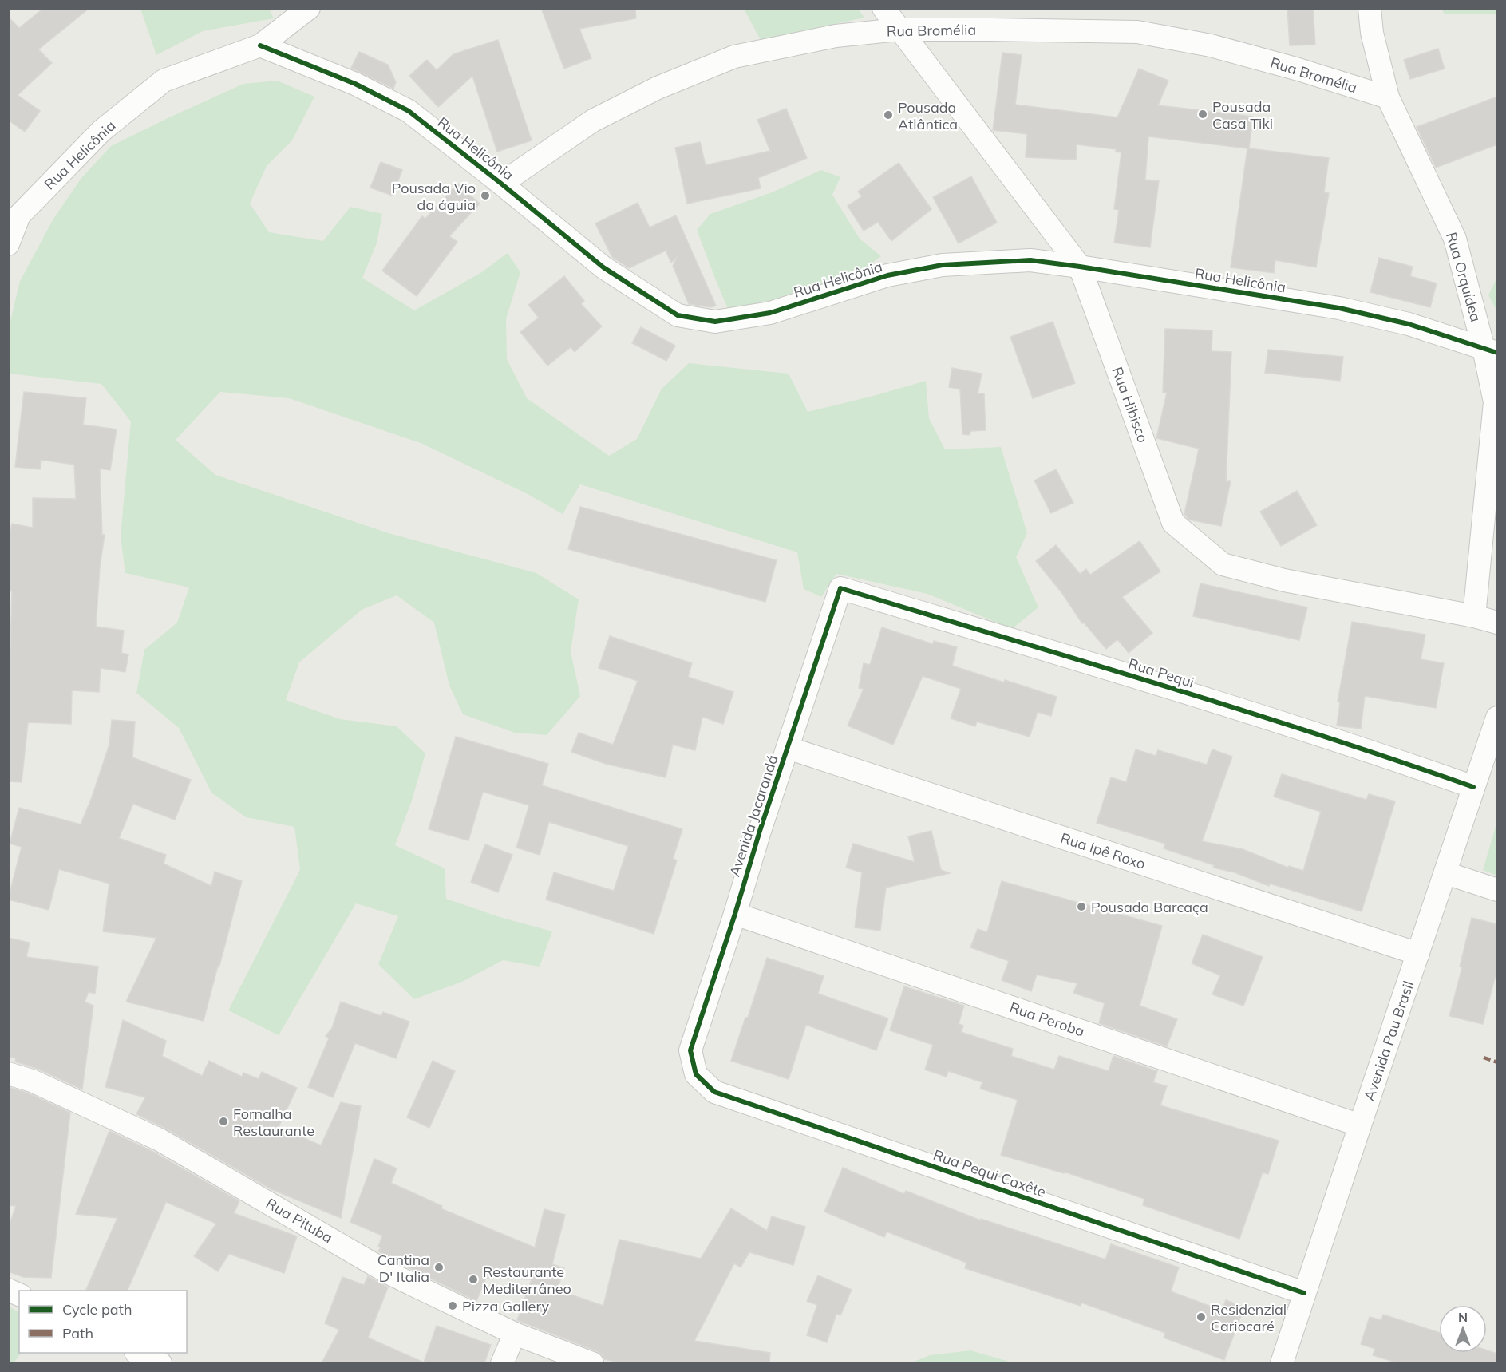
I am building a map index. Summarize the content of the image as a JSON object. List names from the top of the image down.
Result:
{
  "streets": {
    "street": [
      "Rua Bromélia",
      "Rua Helicônia",
      "Rua Orquídea",
      "Rua Hibisco",
      "Rua Pequi",
      "Avenida Jacarandá",
      "Rua Ipê Roxo",
      "Rua Peroba",
      "Avenida Pau Brasil",
      "Rua Pequi Caxête",
      "Rua Pituba"
    ]
  },
  "crossings": [
    ["Rua Bromélia", "Rua Helicônia"],
    ["Rua Bromélia", "Rua Orquídea"],
    ["Rua Bromélia", "Rua Hibisco"],
    ["Rua Helicônia", "Rua Orquídea"],
    ["Rua Helicônia", "Rua Hibisco"],
    ["Rua Orquídea", "Rua Hibisco"],
    ["Rua Pequi", "Avenida Jacarandá"],
    ["Rua Pequi", "Avenida Pau Brasil"],
    ["Avenida Jacarandá", "Rua Ipê Roxo"],
    ["Avenida Jacarandá", "Rua Peroba"],
    ["Avenida Jacarandá", "Rua Pequi Caxête"],
    ["Rua Ipê Roxo", "Avenida Pau Brasil"],
    ["Rua Peroba", "Avenida Pau Brasil"],
    ["Avenida Pau Brasil", "Rua Pequi Caxête"]
  ],
  "places": [
    "Pousada Casa Tiki",
    "Pousada Atlântica",
    "Pousada Vio da águia",
    "Pousada Barcaça",
    "Fornalha Restaurante",
    "Cantina D' Italia",
    "Restaurante Mediterrâneo",
    "Pizza Gallery",
    "Residenzial Cariocaré"
  ],
  "legend": ["Cycle path", "Path"],
  "north": "top"
}
